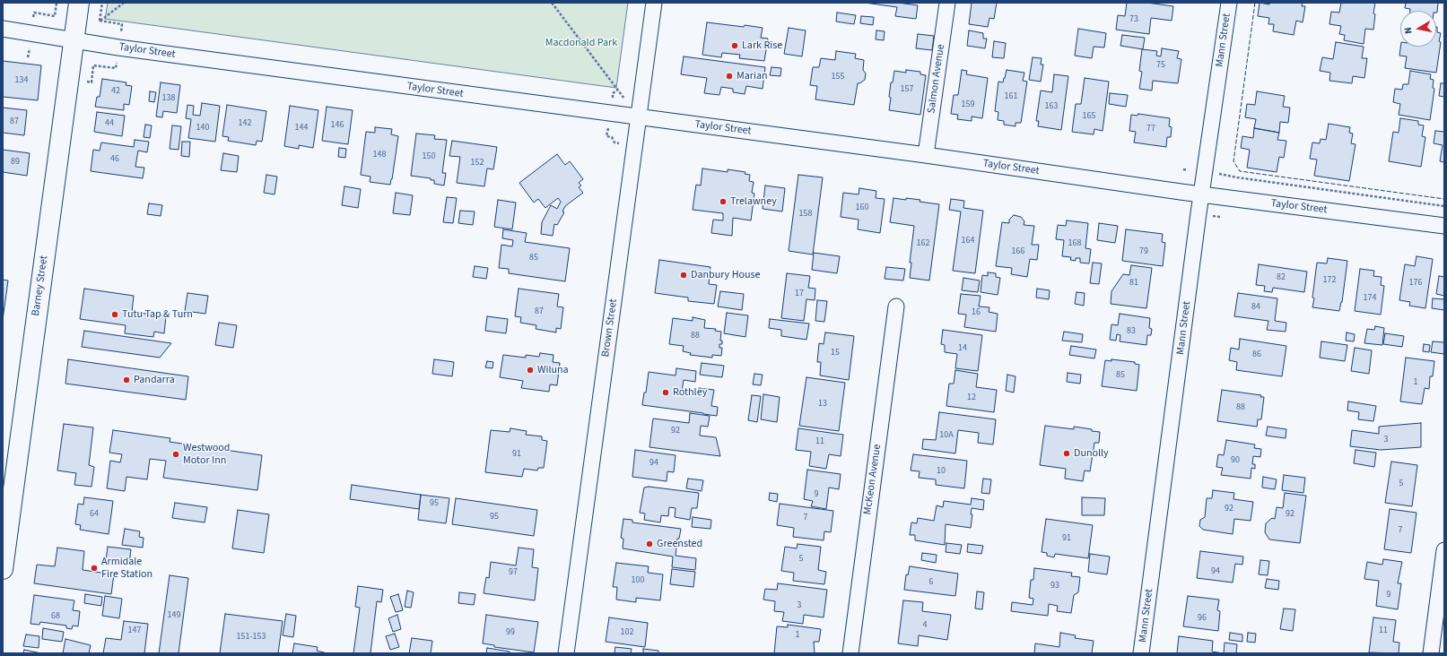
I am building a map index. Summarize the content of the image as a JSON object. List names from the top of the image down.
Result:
{
  "streets": {
    "main road": ["Barney Street"],
    "street": [
      "Mann Street",
      "Taylor Street",
      "Salmon Avenue",
      "Brown Street",
      "McKeon Avenue"
    ]
  },
  "crossings": [
    ["Mann Street", "Taylor Street"],
    ["Taylor Street", "Salmon Avenue"],
    ["Taylor Street", "Barney Street"],
    ["Taylor Street", "Brown Street"]
  ],
  "parks": ["Macdonald Park"],
  "places": [
    "Lark Rise",
    "Marian",
    "Trelawney",
    "Danbury House",
    "Tutu Tap & Turn",
    "Wiluna",
    "Pandarra",
    "Rothley",
    "Dunolly",
    "Westwood Motor Inn",
    "Greensted",
    "Armidale Fire Station"
  ],
  "house_numbers": [
    "73",
    "75",
    "155",
    "134",
    "157",
    "42",
    "161",
    "138",
    "159",
    "163",
    "165",
    "87",
    "44",
    "142",
    "146",
    "140",
    "144",
    "77",
    "148",
    "150",
    "46",
    "89",
    "152",
    "160",
    "158",
    "164",
    "162",
    "168",
    "166",
    "79",
    "85",
    "82",
    "172",
    "81",
    "176",
    "17",
    "174",
    "84",
    "87",
    "16",
    "83",
    "88",
    "14",
    "15",
    "86",
    "85",
    "1",
    "12",
    "13",
    "88",
    "92",
    "10A",
    "3",
    "11",
    "91",
    "90",
    "94",
    "10",
    "5",
    "9",
    "95",
    "92",
    "64",
    "92",
    "95",
    "7",
    "7",
    "91",
    "5",
    "94",
    "97",
    "100",
    "6",
    "93",
    "9",
    "3",
    "149",
    "68",
    "96",
    "4",
    "147",
    "11",
    "99",
    "102",
    "1",
    "151-153"
  ],
  "north": "left"
}
